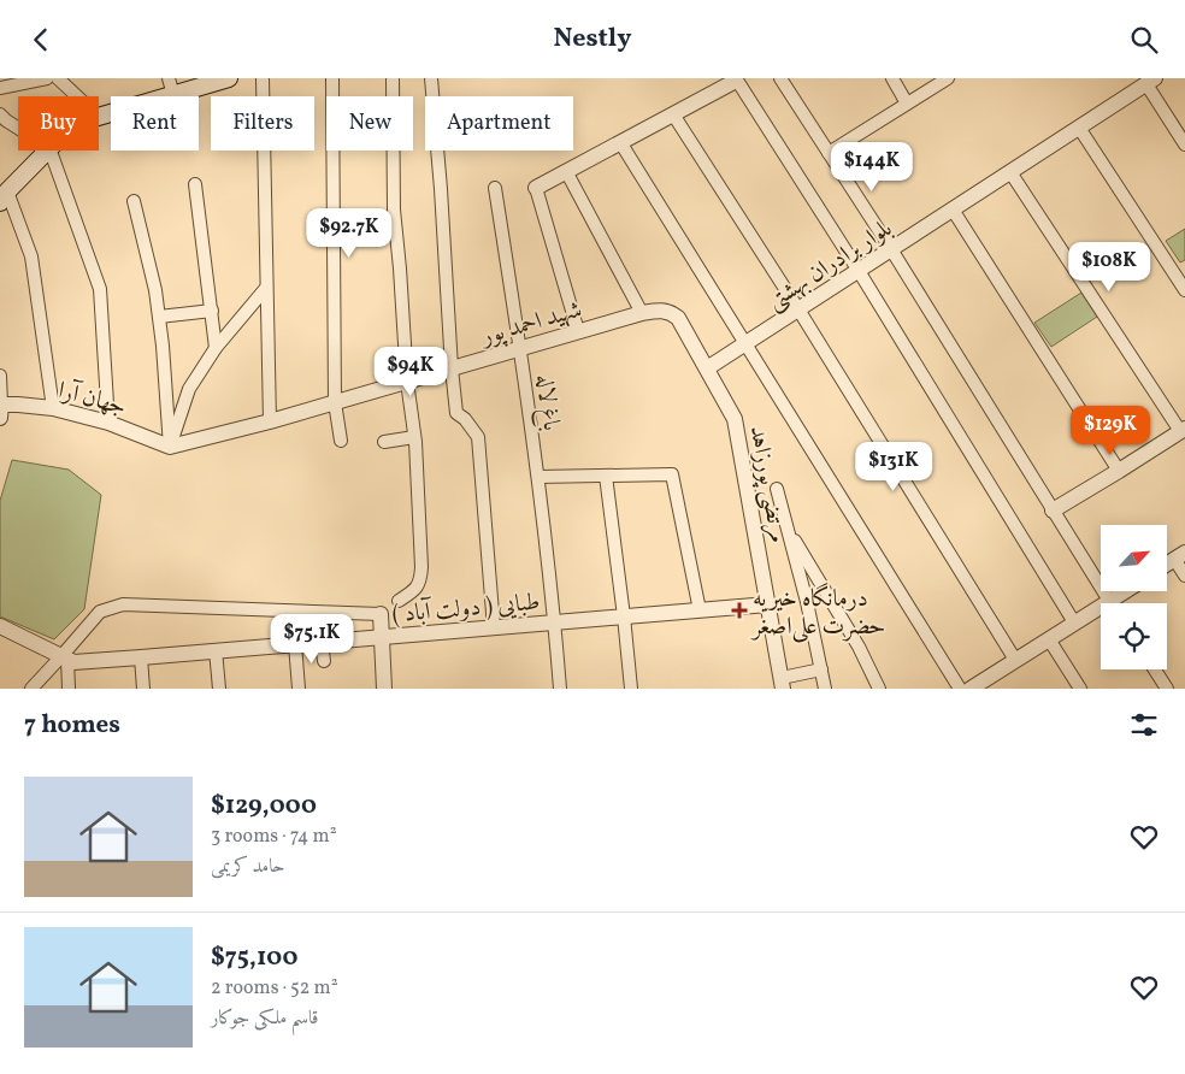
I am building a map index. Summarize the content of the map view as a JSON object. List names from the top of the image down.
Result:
{
  "streets": {
    "street": [
      "بلوار برادران بهشتی",
      "شهید احمد پور",
      "جهان آرا",
      "باغ لاله",
      "مرتضی پورزاهد",
      "طبایی ( دولت آباد )"
    ]
  },
  "crossings": [
    ["بلوار برادران بهشتی", "مرتضی پورزاهد"],
    ["شهید احمد پور", "جهان آرا"],
    ["شهید احمد پور", "باغ لاله"],
    ["شهید احمد پور", "مرتضی پورزاهد"],
    ["باغ لاله", "طبایی ( دولت آباد )"],
    ["مرتضی پورزاهد", "طبایی ( دولت آباد )"]
  ],
  "places": {
    "health": ["درمانگاه خیریه حضرت علی‌اصغر"]
  },
  "north": "top right",
  "page": {
    "header": "Nestly",
    "chip": [
      "Buy",
      "Rent",
      "Filters",
      "New",
      "Apartment"
    ],
    "price": [
      "$144K",
      "$92.7K",
      "$108K",
      "$94K",
      "$129K",
      "$131K",
      "$75.1K"
    ],
    "heading": "7 homes",
    "list": [
      {
        "name": "$129,000",
        "note": "3 rooms · 74 m² · حامد کریمی"
      },
      {
        "name": "$75,100",
        "note": "2 rooms · 52 m² · قاسم ملکی جوکار"
      }
    ]
  }
}
